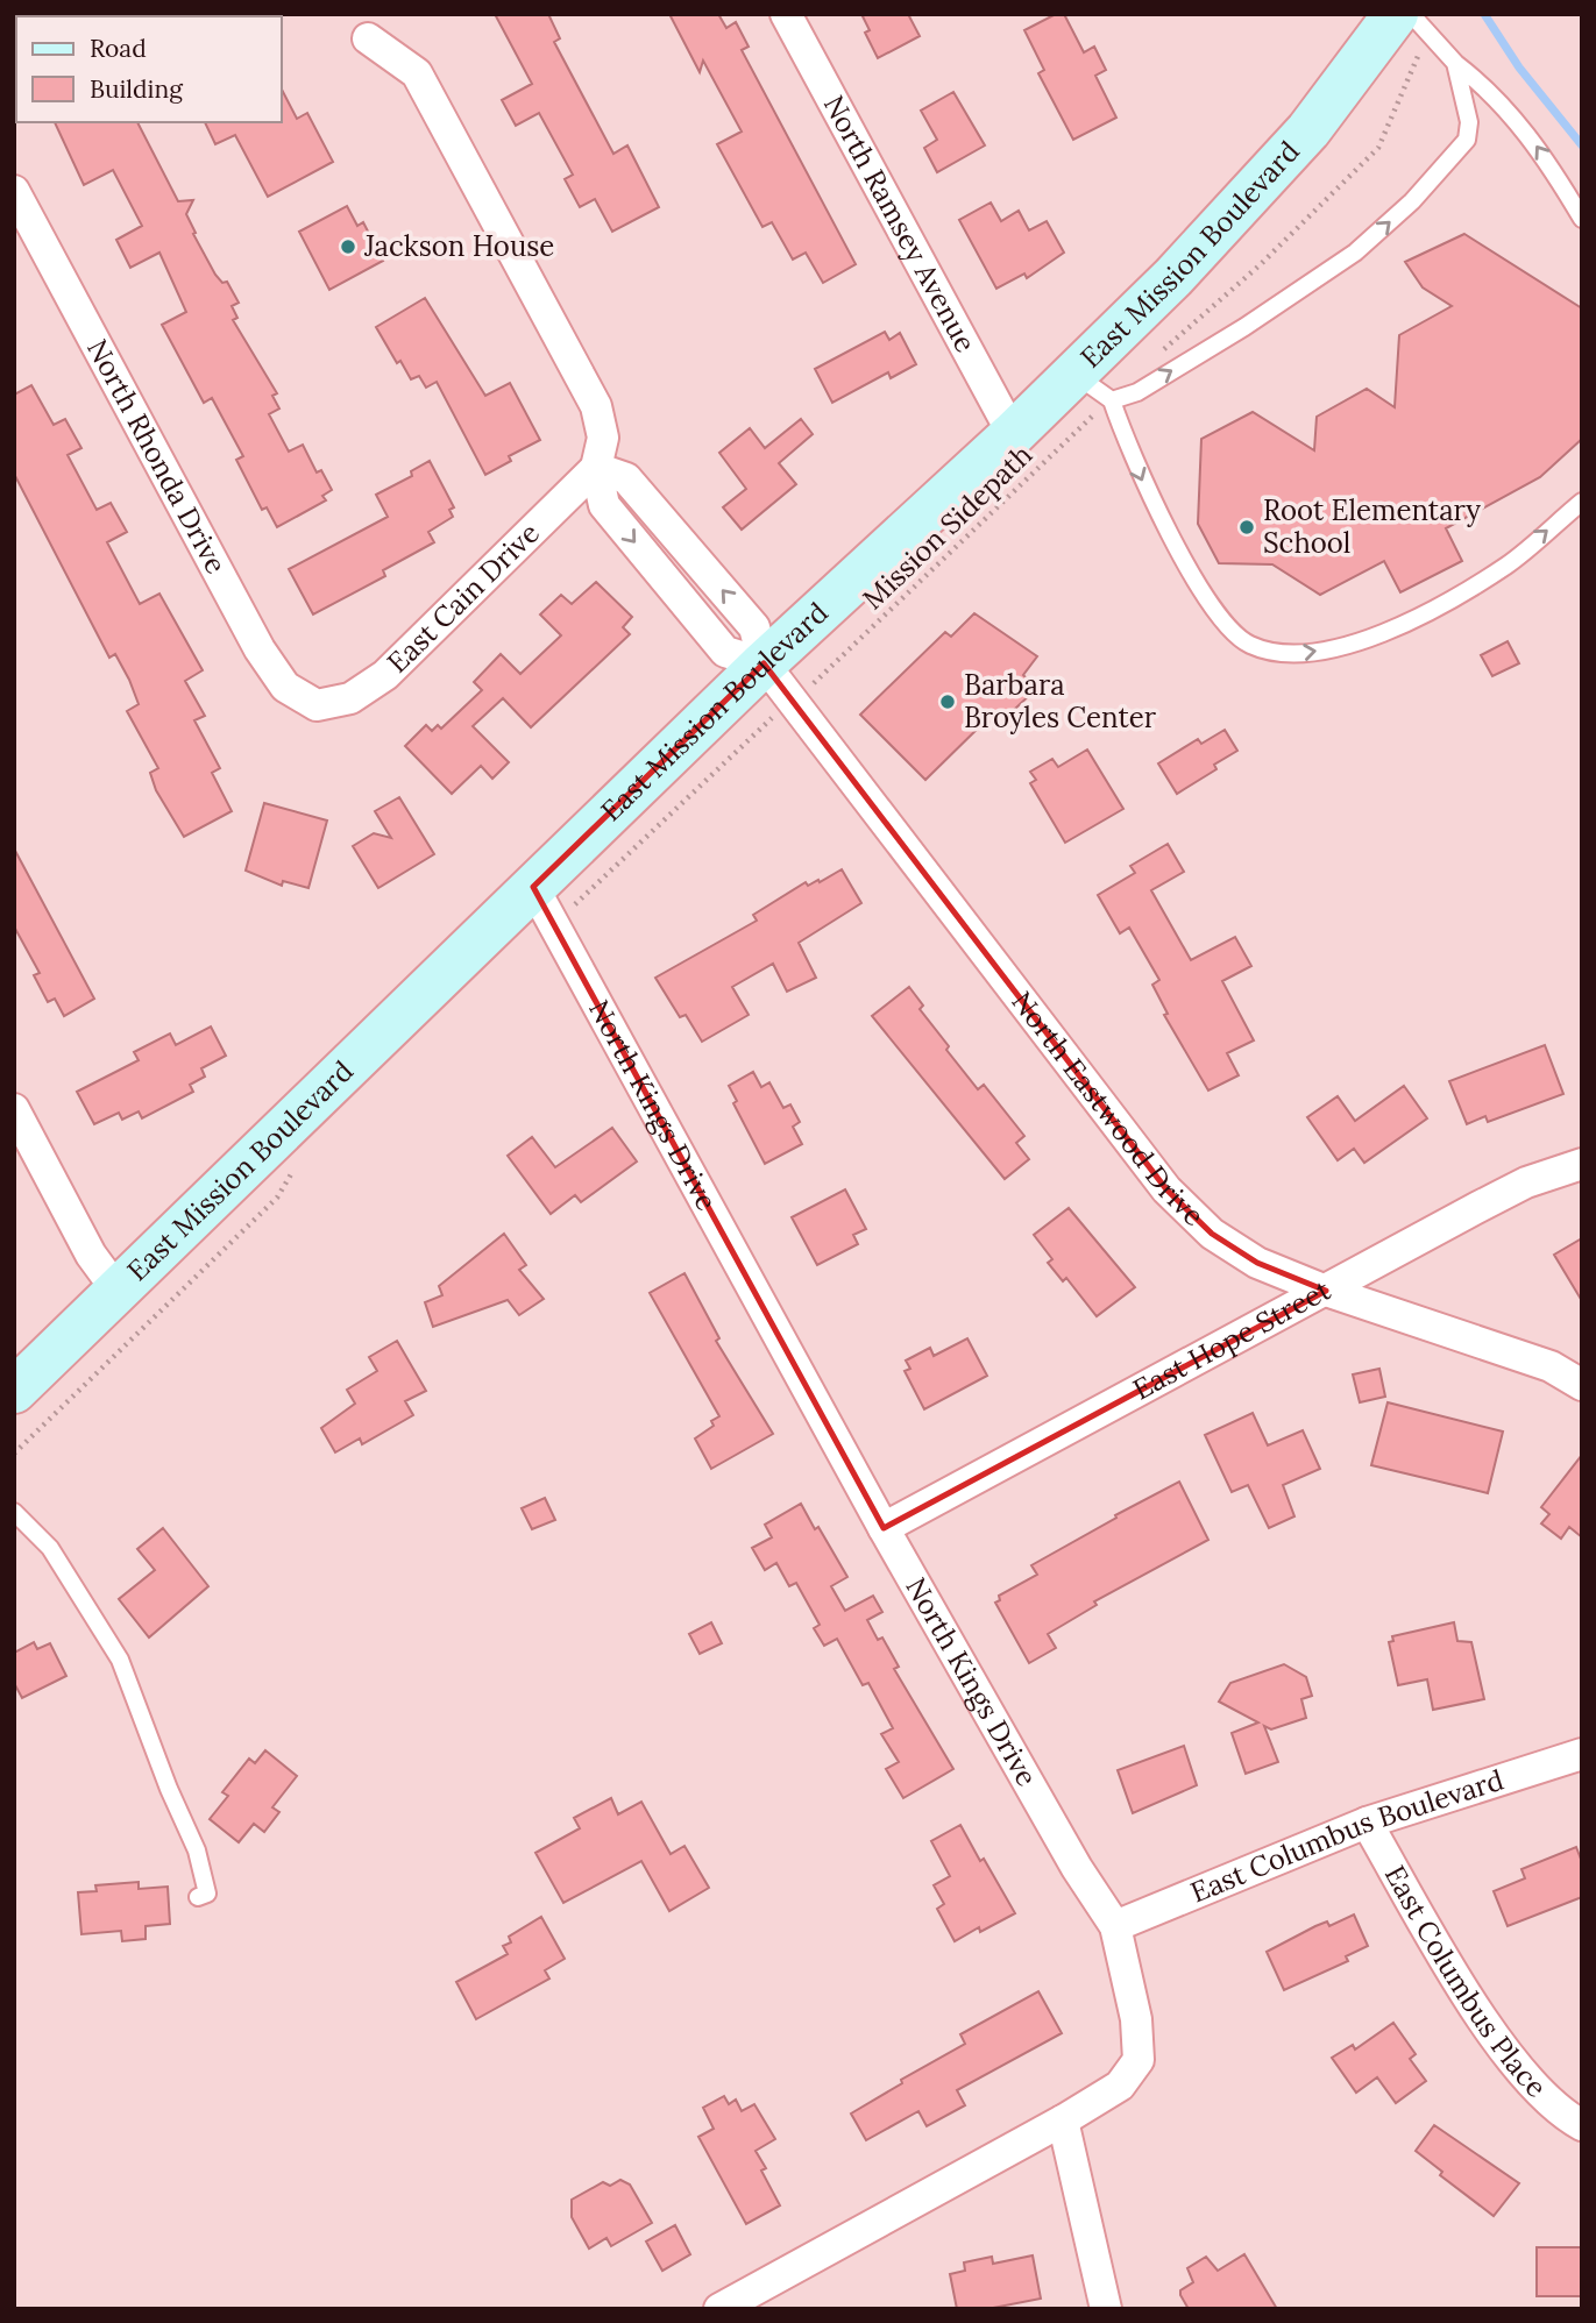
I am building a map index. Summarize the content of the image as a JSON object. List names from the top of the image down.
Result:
{
  "streets": {
    "main road": ["East Mission Boulevard"],
    "street": [
      "North Ramsey Avenue",
      "North Rhonda Drive",
      "East Cain Drive",
      "North Kings Drive",
      "North Eastwood Drive",
      "East Hope Street",
      "East Columbus Boulevard",
      "East Columbus Place"
    ],
    "path": ["Mission Sidepath"]
  },
  "crossings": [
    ["North Ramsey Avenue", "East Mission Boulevard"],
    ["East Mission Boulevard", "North Kings Drive"],
    ["East Mission Boulevard", "North Eastwood Drive"],
    ["North Rhonda Drive", "East Cain Drive"],
    ["North Kings Drive", "East Hope Street"],
    ["North Kings Drive", "East Columbus Boulevard"],
    ["North Eastwood Drive", "East Hope Street"],
    ["East Columbus Boulevard", "East Columbus Place"]
  ],
  "places": ["Jackson House", "Root Elementary School", "Barbara Broyles Center"],
  "legend": ["Road", "Building"]
}
